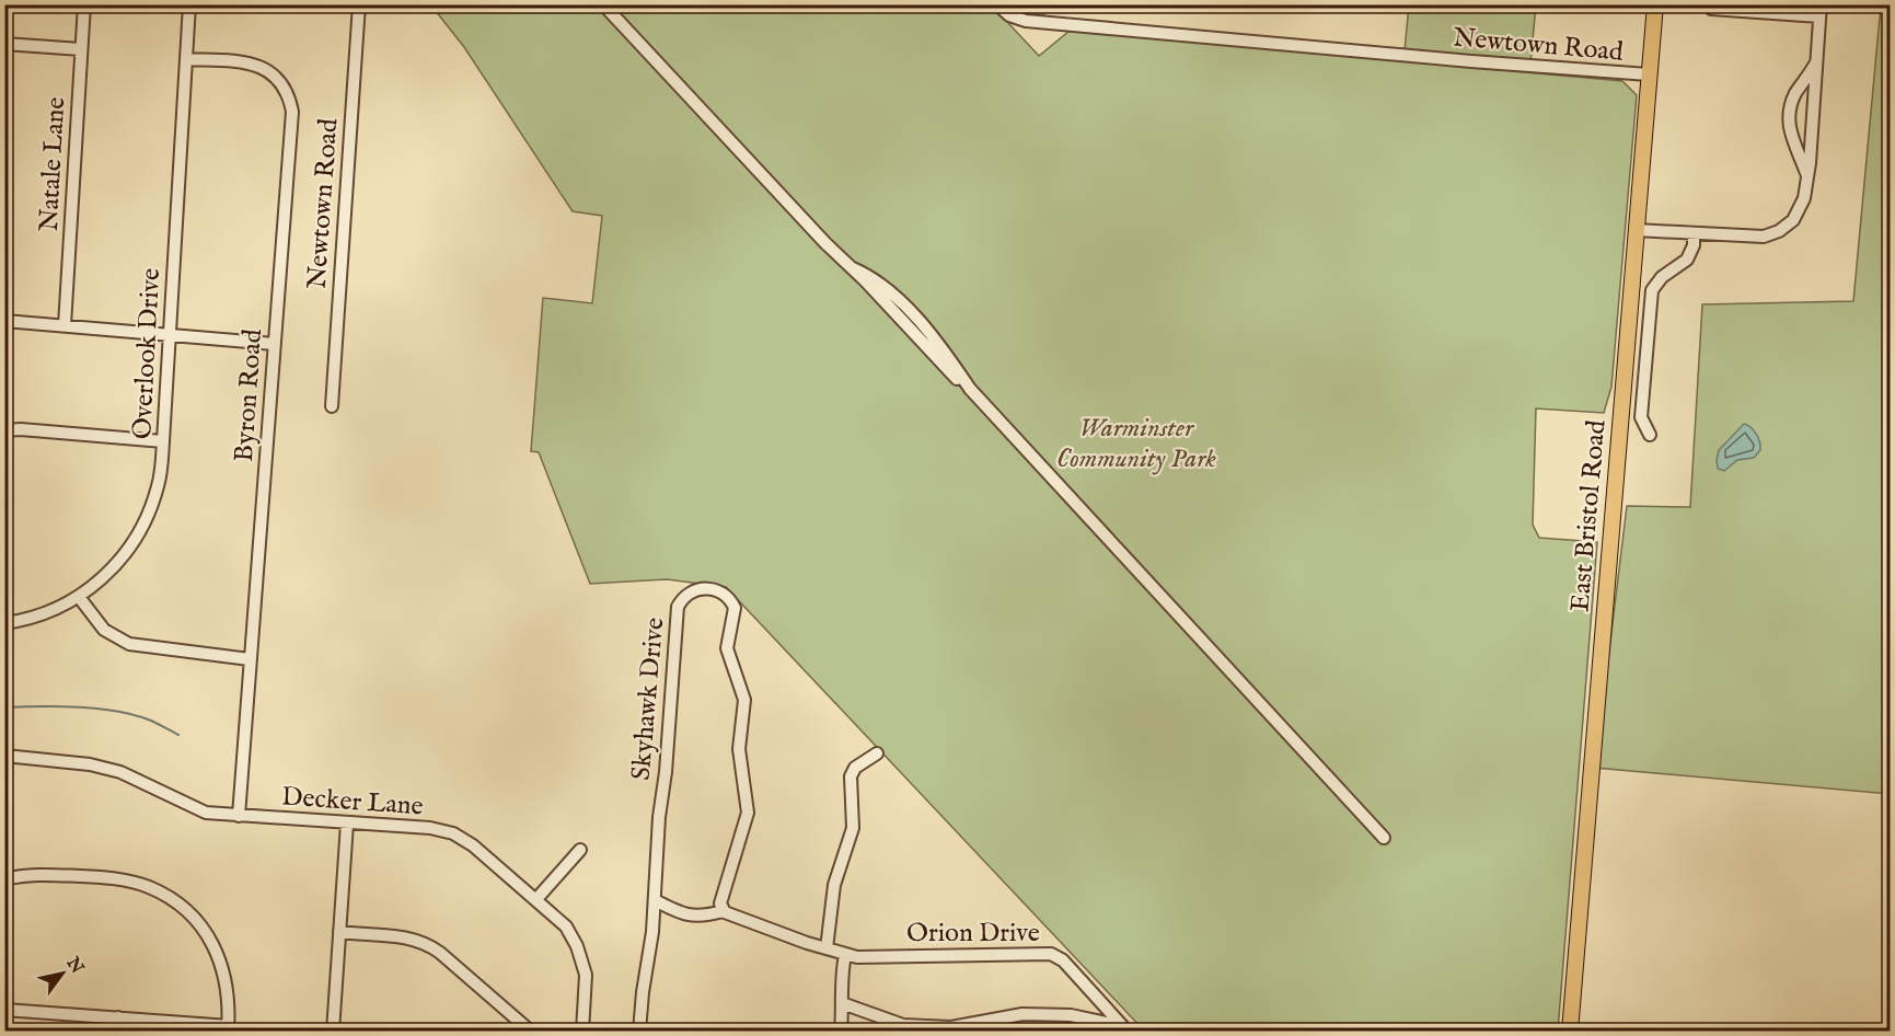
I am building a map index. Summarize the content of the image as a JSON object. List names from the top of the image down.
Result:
{
  "streets": {
    "main road": ["East Bristol Road"],
    "street": [
      "Newtown Road",
      "Natale Lane",
      "Overlook Drive",
      "Byron Road",
      "Skyhawk Drive",
      "Decker Lane",
      "Orion Drive"
    ]
  },
  "crossings": [
    ["Newtown Road", "East Bristol Road"],
    ["Overlook Drive", "Byron Road"],
    ["Byron Road", "Decker Lane"]
  ],
  "parks": ["Warminster Community Park"],
  "north": "top right"
}
